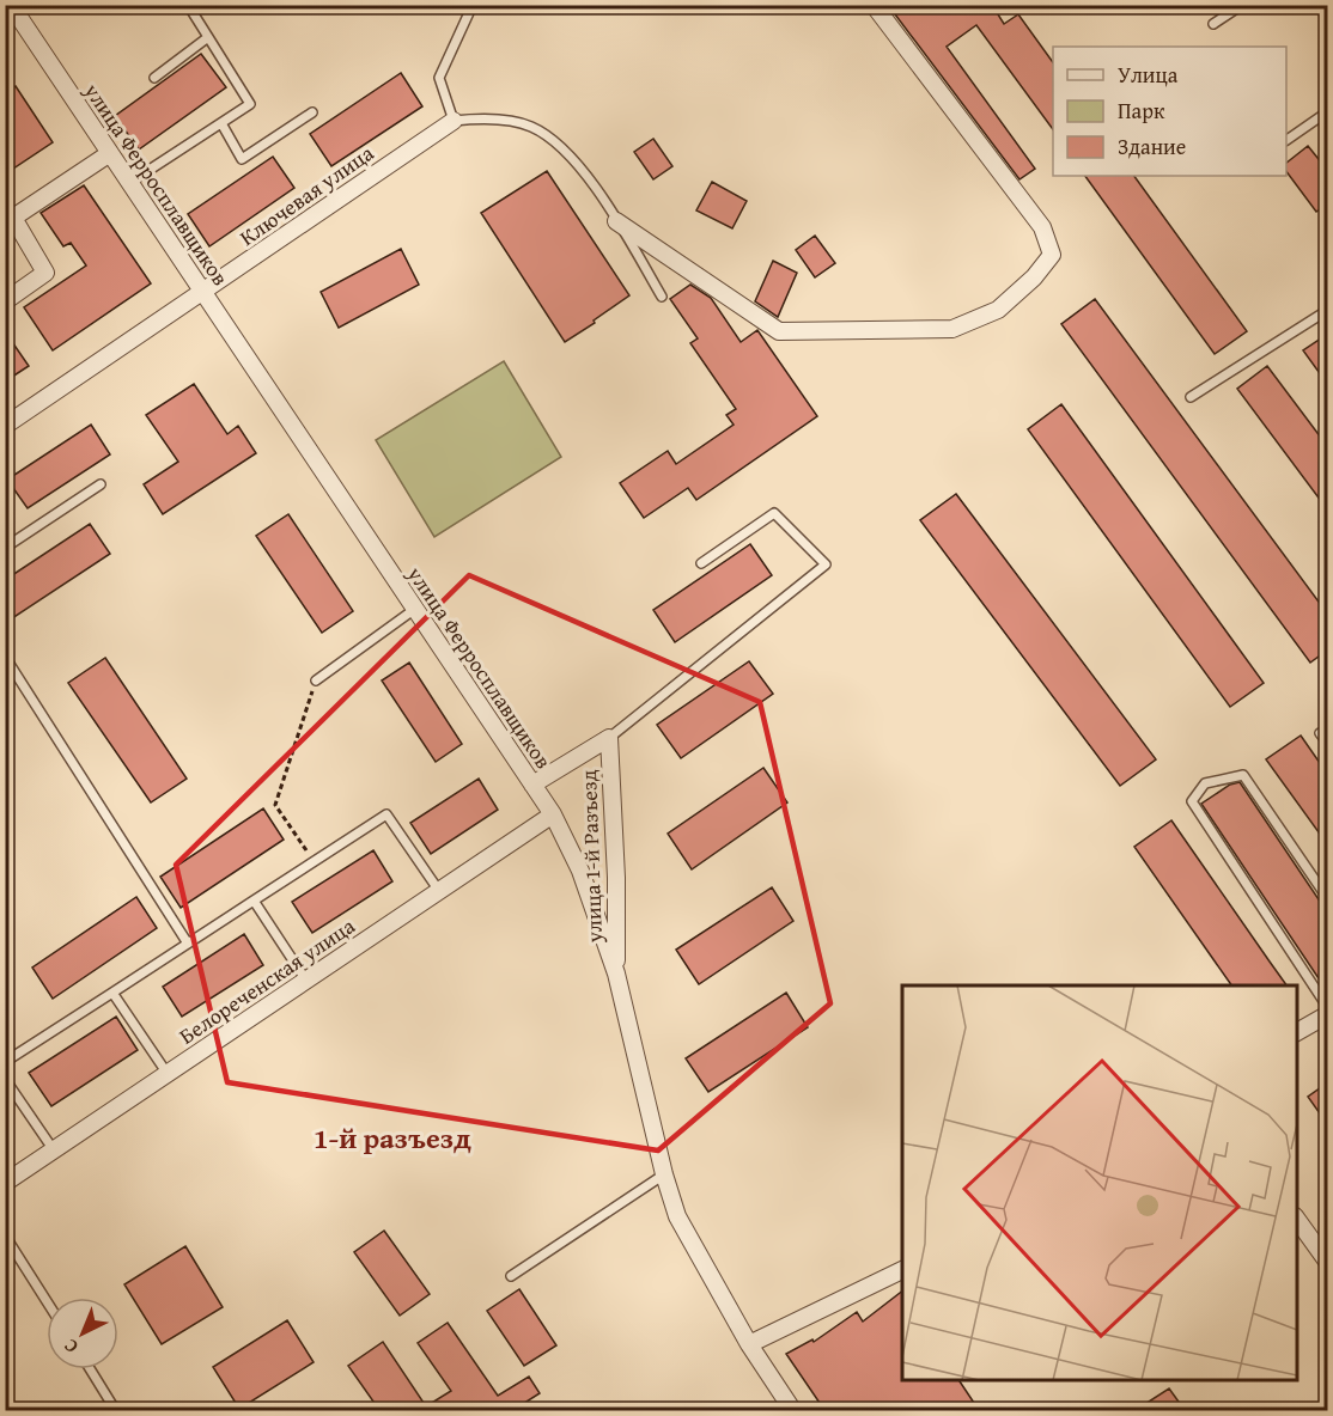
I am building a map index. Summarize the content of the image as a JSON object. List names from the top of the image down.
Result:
{
  "streets": {
    "street": [
      "улица Ферросплавщиков",
      "Ключевая улица",
      "улица 1-й Разъезд",
      "Белореченская улица"
    ]
  },
  "crossings": [
    ["улица Ферросплавщиков", "Ключевая улица"],
    ["улица Ферросплавщиков", "улица 1-й Разъезд"],
    ["улица Ферросплавщиков", "Белореченская улица"]
  ],
  "districts": ["1-й разъезд"],
  "legend": ["Улица", "Парк", "Здание"],
  "north": "bottom left"
}
